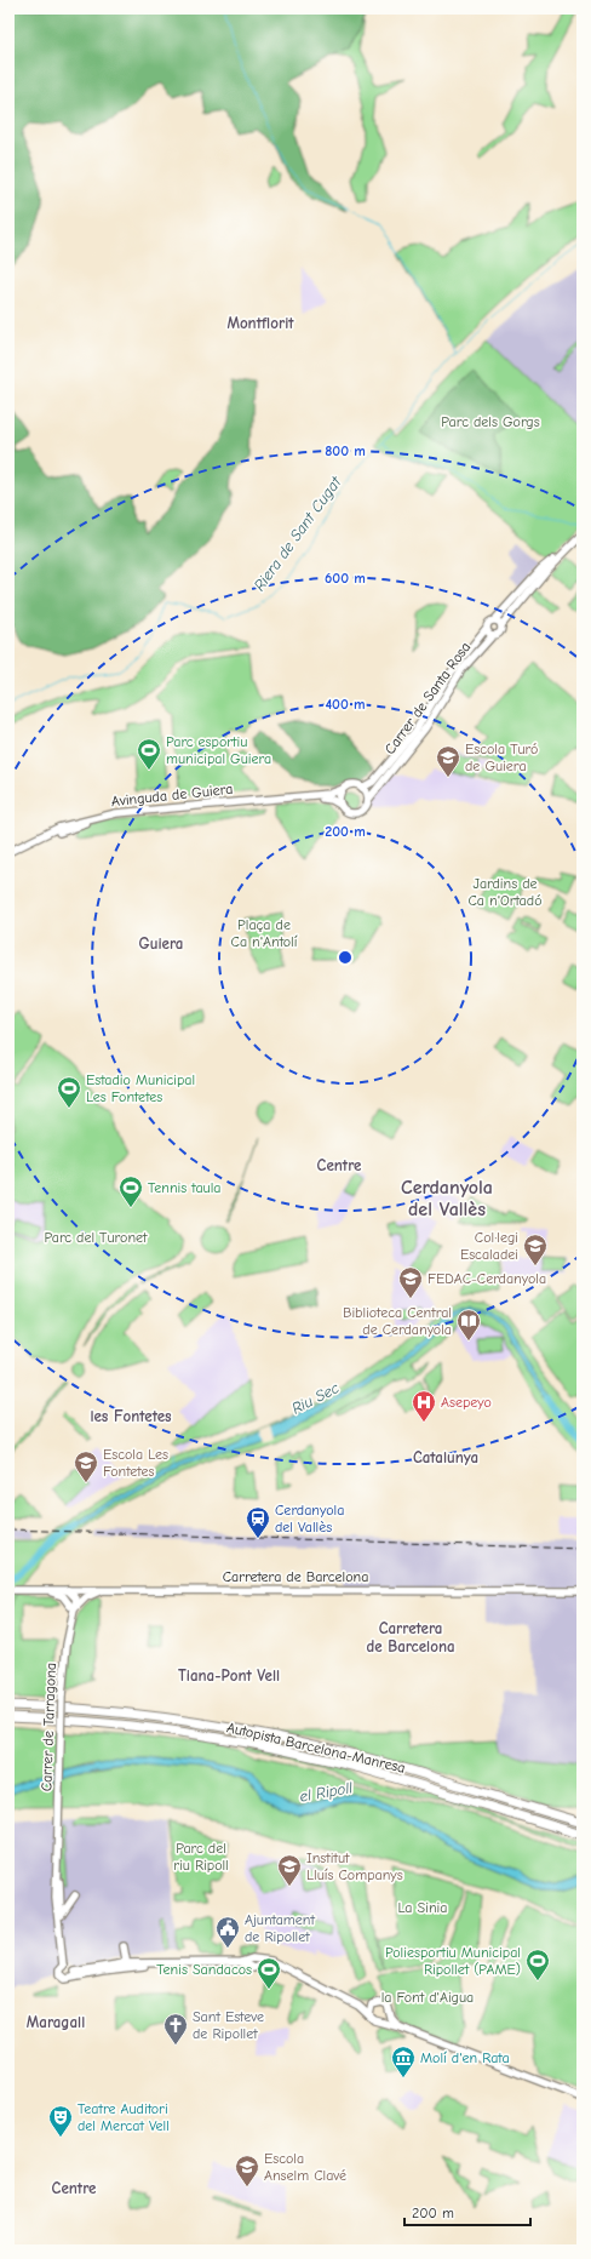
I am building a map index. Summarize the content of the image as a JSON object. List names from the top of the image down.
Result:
{
  "streets": {
    "highway": ["Autopista Barcelona-Manresa"],
    "main road": [
      "Carrer de Santa Rosa",
      "Avinguda de Guiera",
      "Carretera de Barcelona",
      "Carrer de Tarragona"
    ]
  },
  "crossings": [
    ["Carrer de Santa Rosa", "Avinguda de Guiera"],
    ["Carretera de Barcelona", "Carrer de Tarragona"]
  ],
  "districts": [
    "Montflorit",
    "Guiera",
    "Centre",
    "Cerdanyola del Vallès",
    "les Fontetes",
    "Catalunya",
    "Carretera de Barcelona",
    "Tiana-Pont Vell",
    "Maragall",
    "Centre"
  ],
  "water": ["Riera de Sant Cugat", "Riu Sec", "el Ripoll"],
  "parks": [
    "Parc dels Gorgs",
    "Jardins de Ca n'Ortadó",
    "Plaça de Ca n'Antolí",
    "Parc del Turonet",
    "Parc del riu Ripoll",
    "La Sinia",
    "la Font d'Aigua"
  ],
  "places": {
    "sports": [
      "Parc esportiu municipal Guiera",
      "Estadio Municipal Les Fontetes",
      "Tennis taula",
      "Poliesportiu Municipal Ripollet (PAME)",
      "Tenis Sandacos"
    ],
    "school or university": [
      "Escola Turó de Guiera",
      "Col·legi Escaladei",
      "FEDAC-Cerdanyola",
      "Escola Les Fontetes",
      "Institut Lluís Companys",
      "Escola Anselm Clavé"
    ],
    "library": ["Biblioteca Central de Cerdanyola"],
    "hospital": ["Asepeyo"],
    "station": ["Cerdanyola del Vallès"],
    "public building": ["Ajuntament de Ripollet"],
    "church": ["Sant Esteve de Ripollet"],
    "museum": ["Molí d'en Rata"],
    "theatre": ["Teatre Auditori del Mercat Vell"]
  },
  "scale_bar": "200 m",
  "rings": [
    "800 m",
    "600 m",
    "400 m",
    "200 m"
  ]
}
